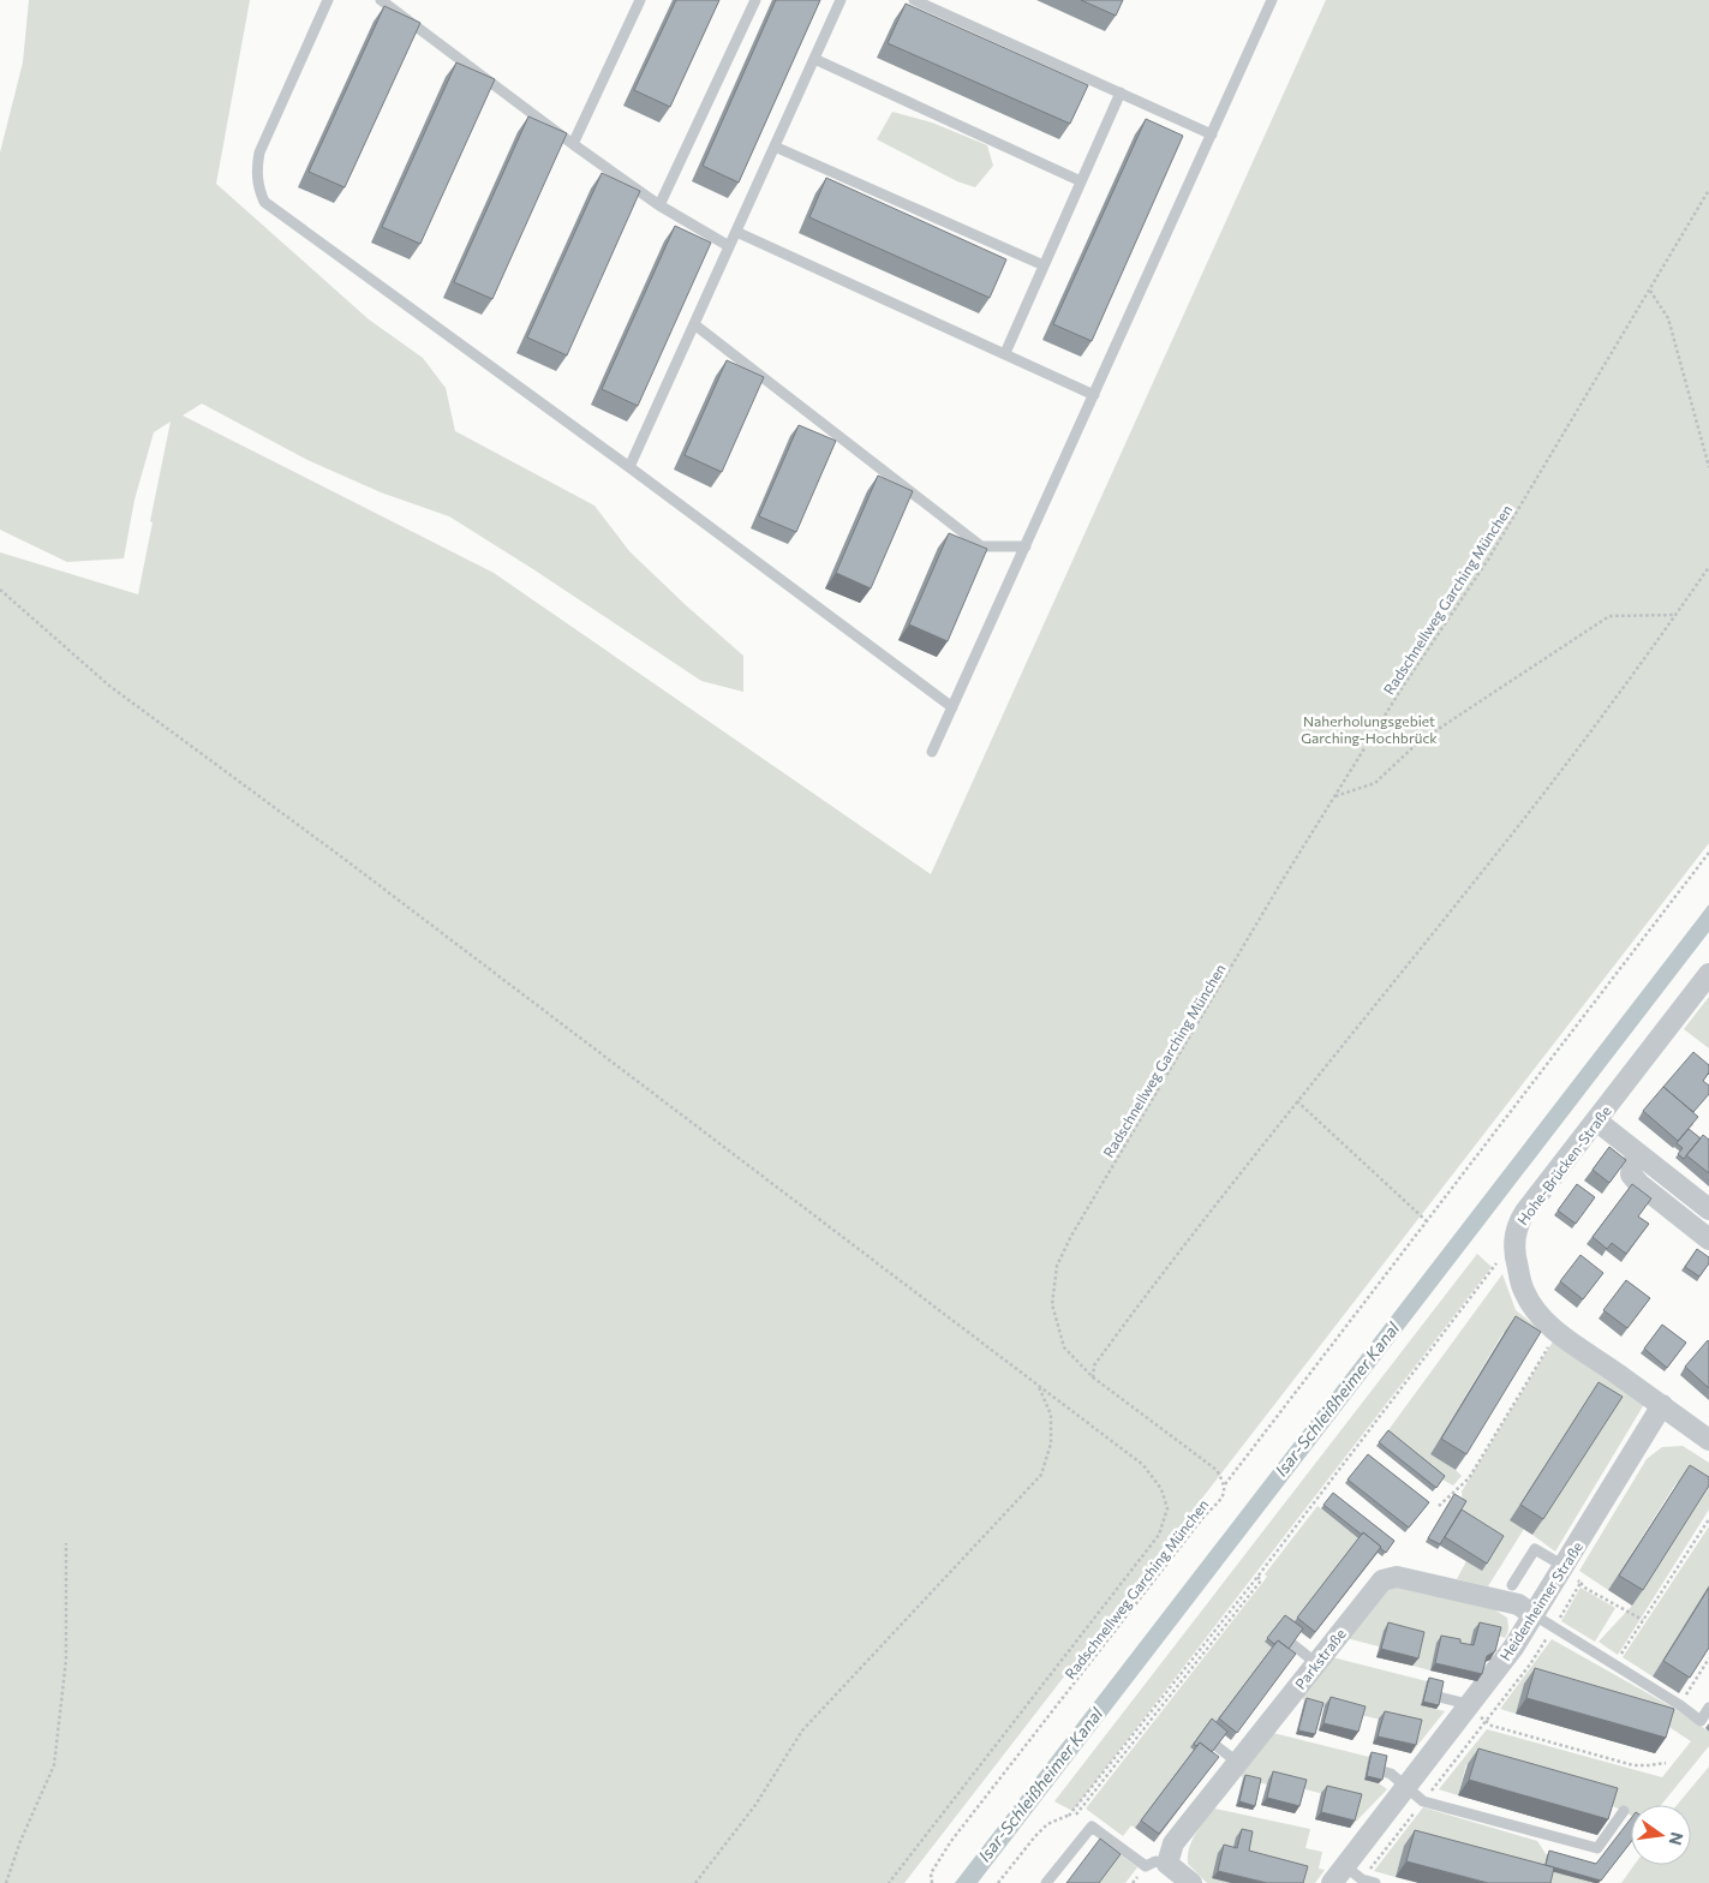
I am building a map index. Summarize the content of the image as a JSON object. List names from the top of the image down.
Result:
{
  "streets": {
    "street": ["Hohe-Brücken-Straße", "Heidenheimer Straße", "Parkstraße"],
    "path": ["Radschnellweg Garching München"]
  },
  "crossings": [
    ["Hohe-Brücken-Straße", "Heidenheimer Straße"],
    ["Heidenheimer Straße", "Parkstraße"]
  ],
  "water": ["Isar-Schleißheimer Kanal"],
  "parks": ["Naherholungsgebiet Garching-Hochbrück"],
  "north": "right"
}
